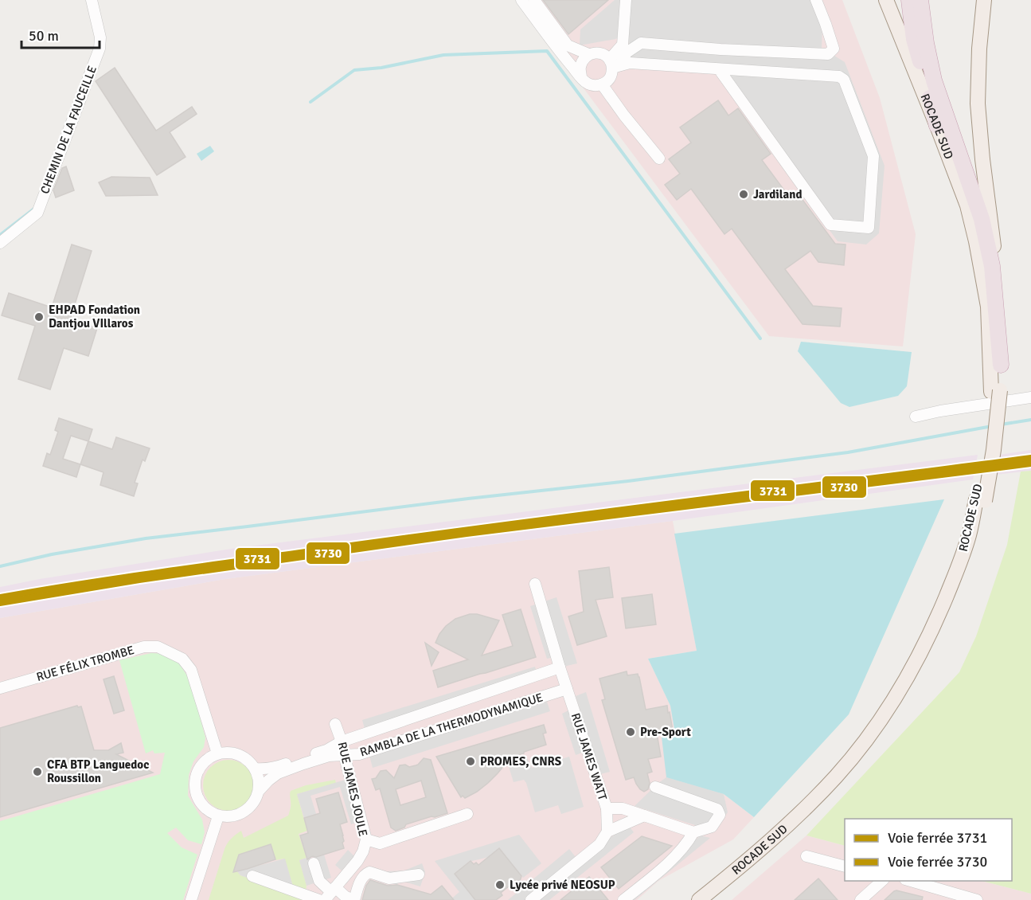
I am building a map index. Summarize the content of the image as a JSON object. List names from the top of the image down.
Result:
{
  "streets": {
    "main road": ["ROCADE SUD"],
    "street": [
      "CHEMIN DE LA FAUCEILLE",
      "RUE FÉLIX TROMBE",
      "RAMBLA DE LA THERMODYNAMIQUE",
      "RUE JAMES WATT",
      "RUE JAMES JOULE"
    ]
  },
  "crossings": [
    ["RUE FÉLIX TROMBE", "RAMBLA DE LA THERMODYNAMIQUE"],
    ["RAMBLA DE LA THERMODYNAMIQUE", "RUE JAMES WATT"],
    ["RAMBLA DE LA THERMODYNAMIQUE", "RUE JAMES JOULE"]
  ],
  "places": [
    "Jardiland",
    "EHPAD Fondation Dantjou VIllaros",
    "Pre-Sport",
    "PROMES, CNRS",
    "CFA BTP Languedoc Roussillon",
    "Lycée privé NEOSUP"
  ],
  "lines": ["rail line 3731", "rail line 3730"],
  "legend": ["Voie ferrée 3731", "Voie ferrée 3730"],
  "scale_bar": "50 m"
}
